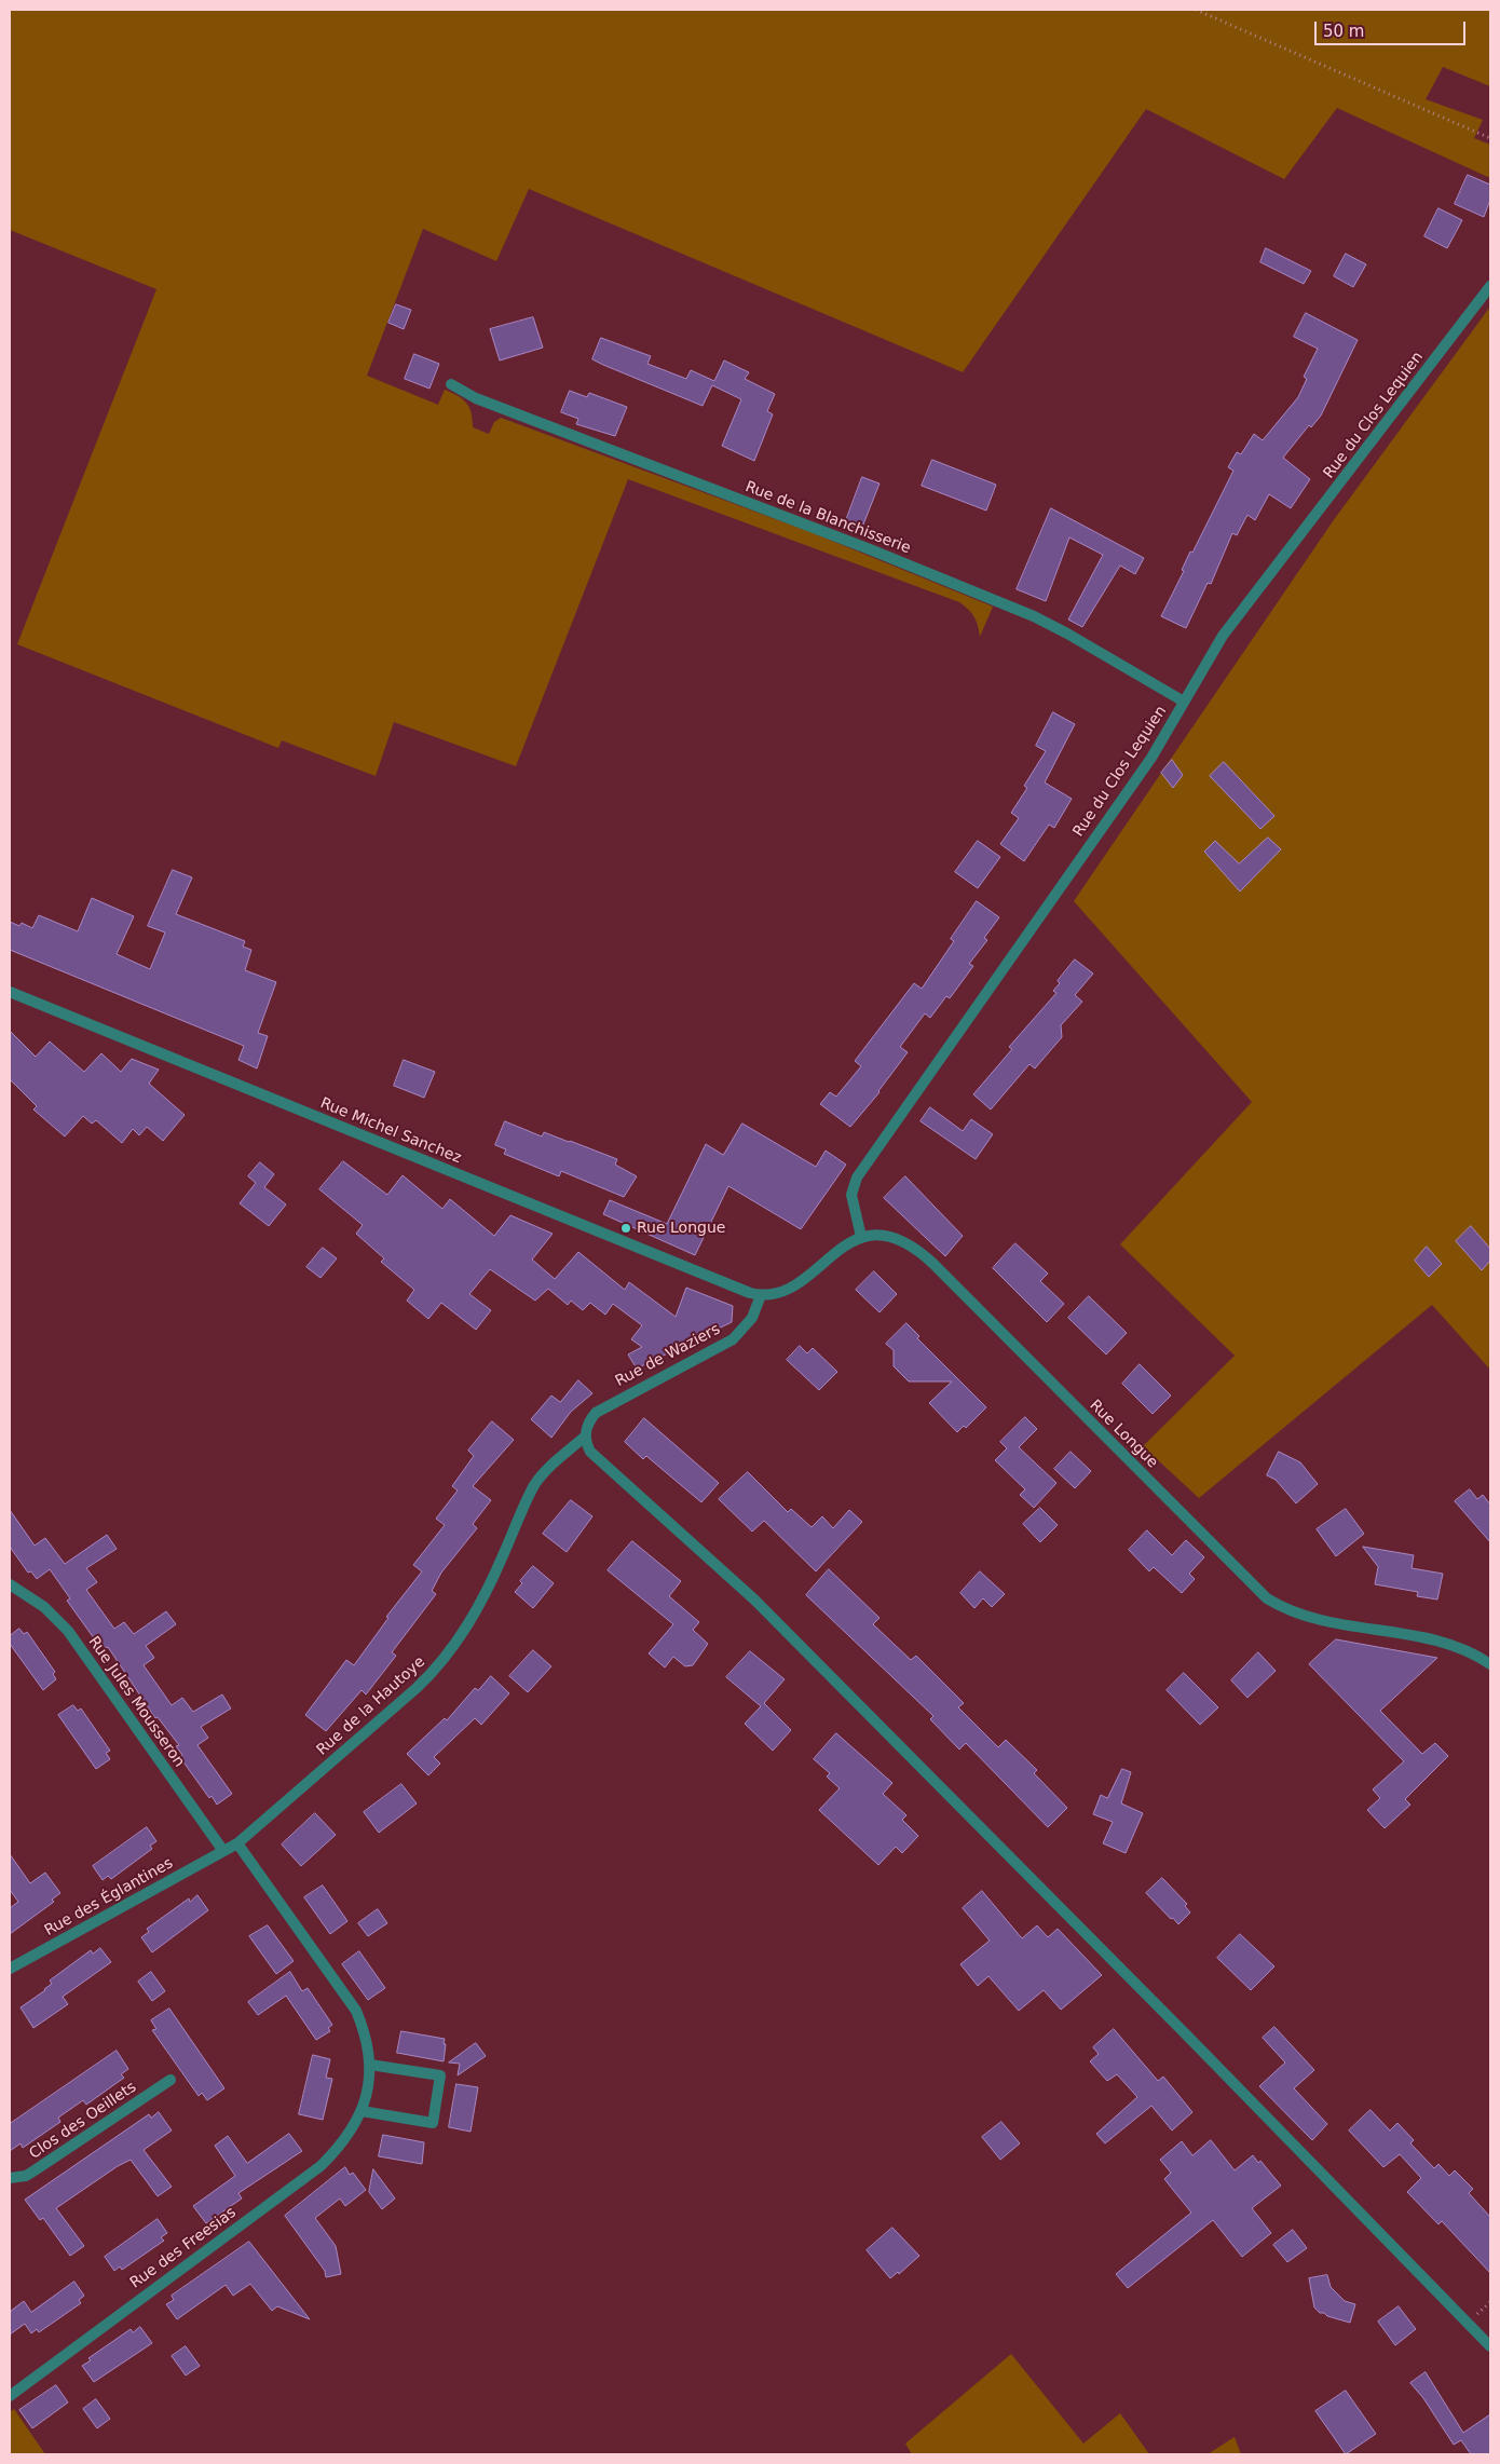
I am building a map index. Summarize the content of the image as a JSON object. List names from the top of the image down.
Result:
{
  "streets": {
    "street": [
      "Rue du Clos Lequien",
      "Rue de la Blanchisserie",
      "Rue Michel Sanchez",
      "Rue de Waziers",
      "Rue Longue",
      "Rue Jules Mousseron",
      "Rue de la Hautoye",
      "Rue des Églantines",
      "Clos des Oeillets",
      "Rue des Freesias"
    ]
  },
  "crossings": [
    ["Rue du Clos Lequien", "Rue de la Blanchisserie"],
    ["Rue du Clos Lequien", "Rue Longue"],
    ["Rue Michel Sanchez", "Rue de Waziers"],
    ["Rue de Waziers", "Rue de la Hautoye"],
    ["Rue Jules Mousseron", "Rue de la Hautoye"],
    ["Rue Jules Mousseron", "Rue des Églantines"],
    ["Rue de la Hautoye", "Rue des Églantines"],
    ["Rue de la Hautoye", "Rue des Freesias"]
  ],
  "places": ["Rue Longue"],
  "scale_bar": "50 m"
}
